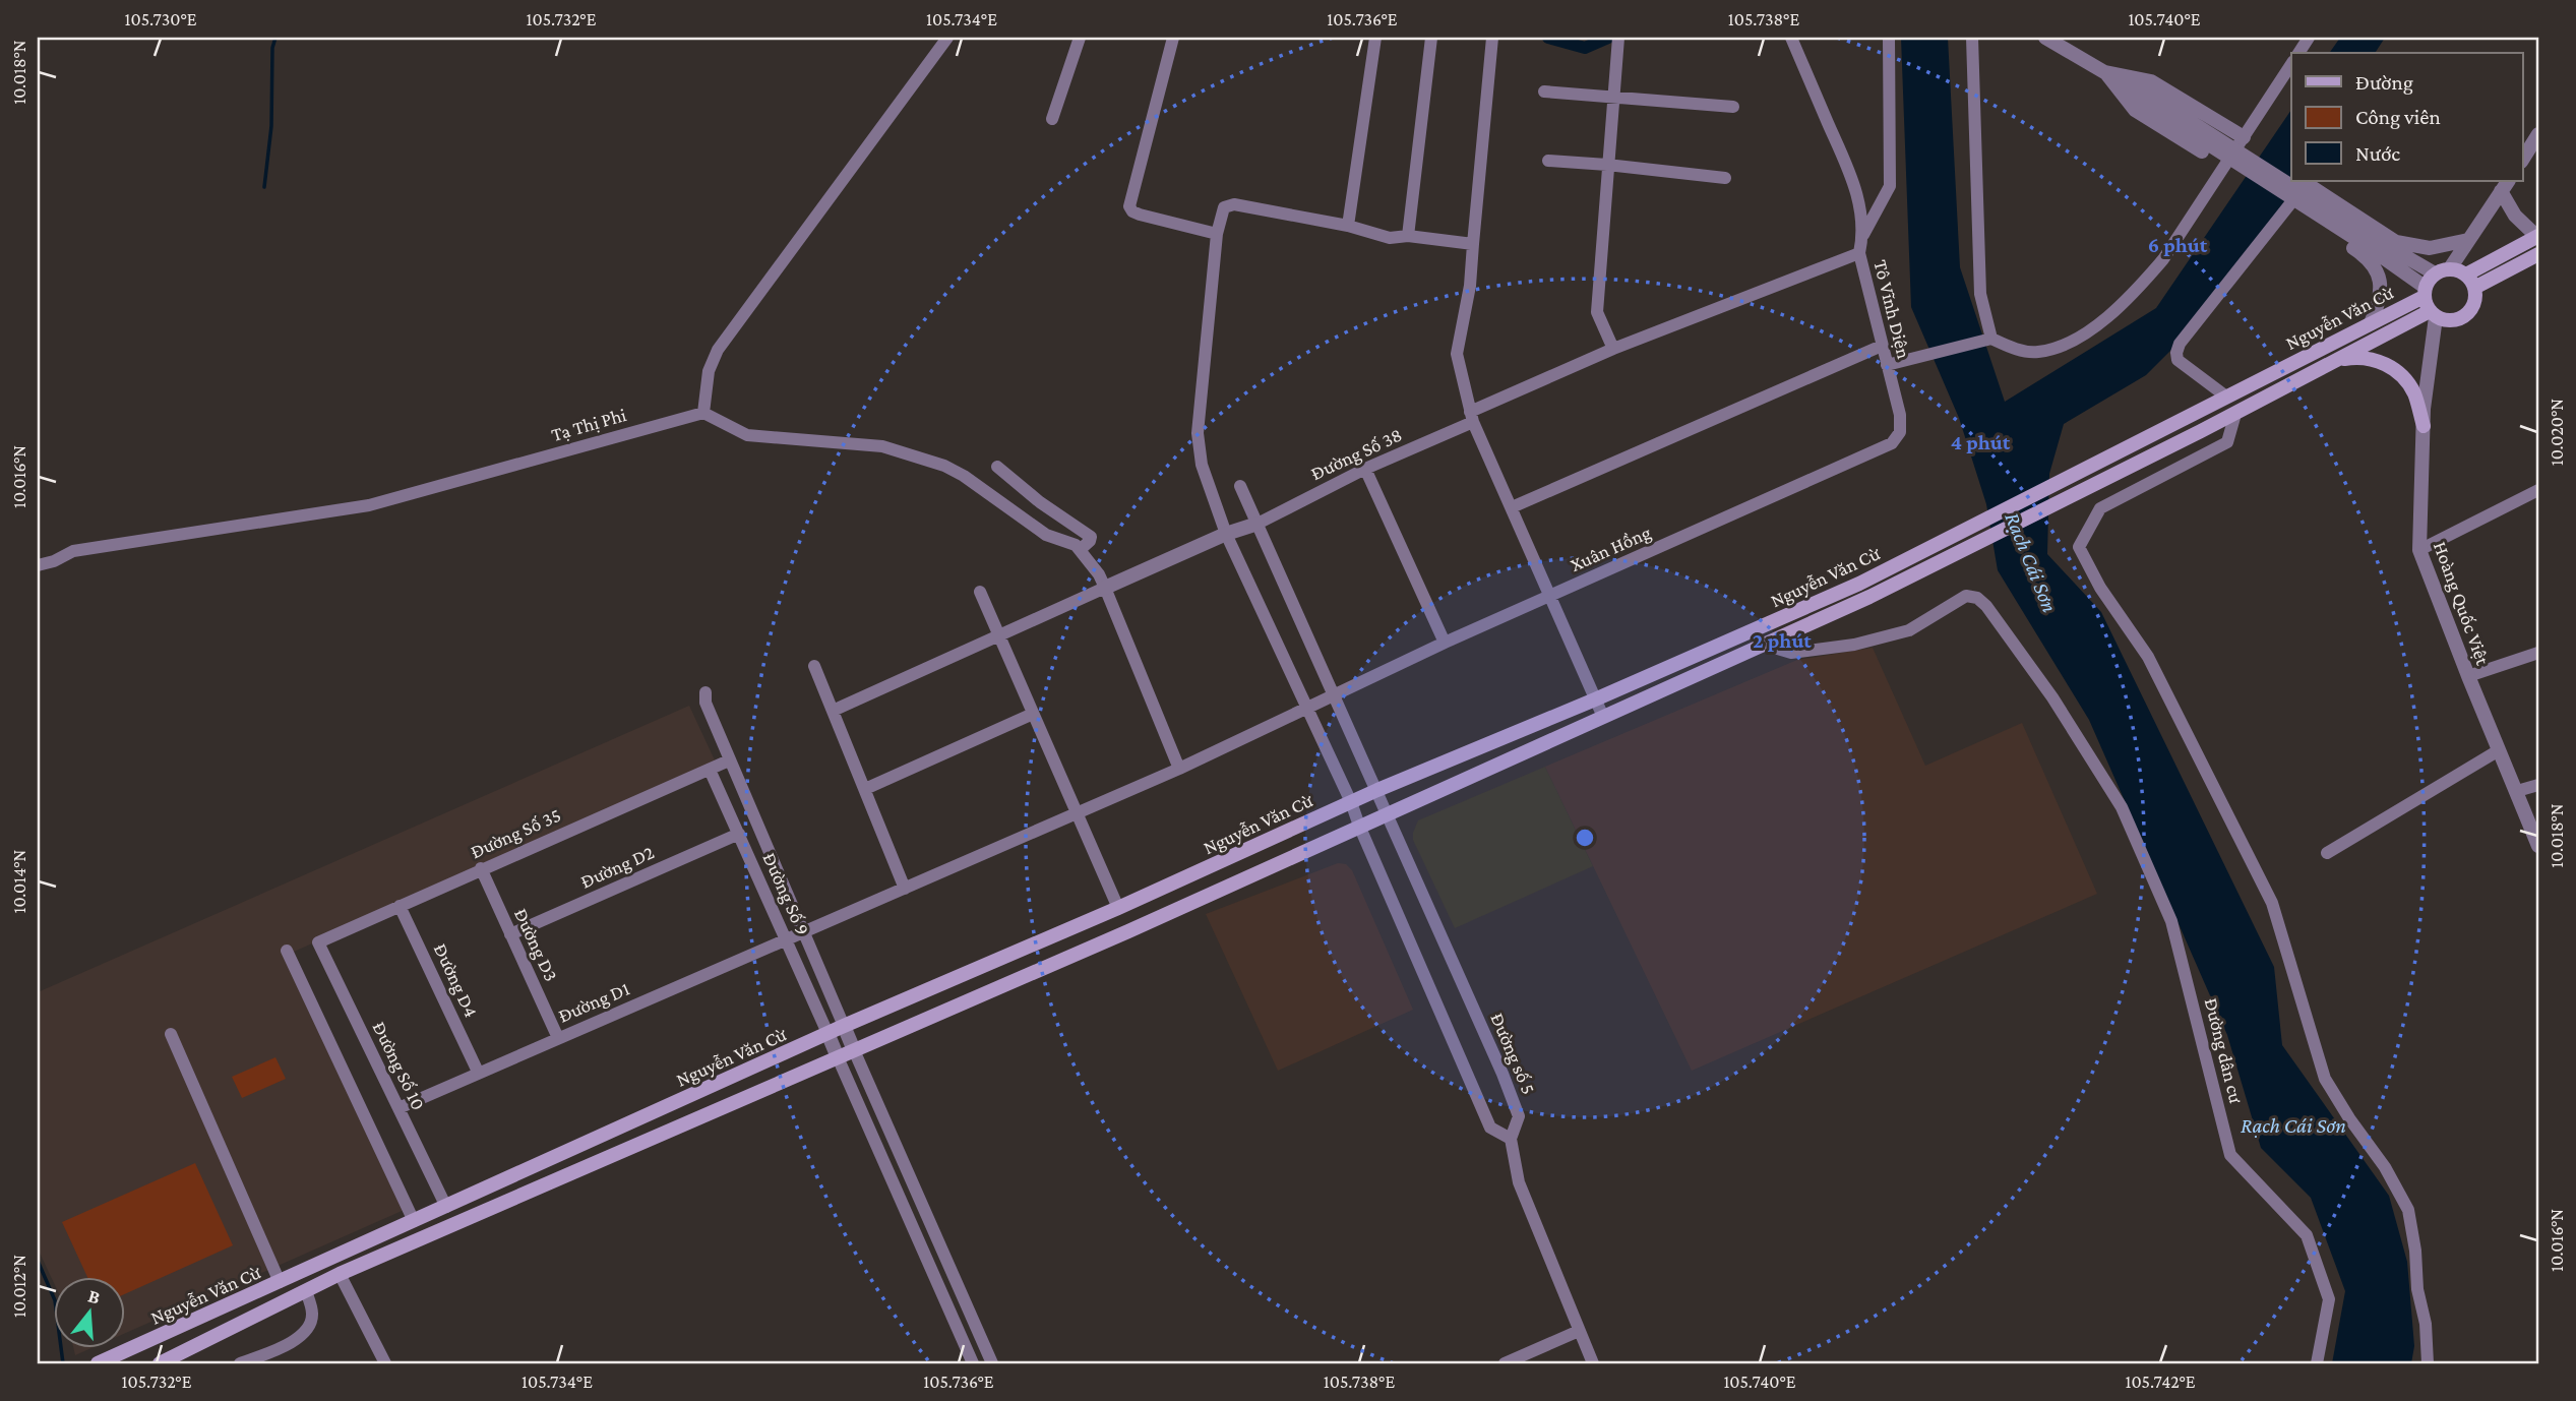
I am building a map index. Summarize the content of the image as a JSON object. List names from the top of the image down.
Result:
{
  "streets": {
    "main road": ["Nguyễn Văn Cừ"],
    "street": [
      "Tô Vĩnh Diện",
      "Tạ Thị Phi",
      "Đường Số 38",
      "Xuân Hồng",
      "Hoàng Quốc Việt",
      "Đường Số 35",
      "Đường D2",
      "Đường Số 9",
      "Đường D3",
      "Đường D4",
      "Đường D1",
      "Đường dân cư",
      "Đường số 5",
      "Đường Số 10"
    ]
  },
  "crossings": [
    ["Tô Vĩnh Diện", "Đường Số 38"],
    ["Tô Vĩnh Diện", "Xuân Hồng"],
    ["Nguyễn Văn Cừ", "Hoàng Quốc Việt"],
    ["Nguyễn Văn Cừ", "Đường Số 9"],
    ["Nguyễn Văn Cừ", "Đường dân cư"],
    ["Nguyễn Văn Cừ", "Đường số 5"],
    ["Nguyễn Văn Cừ", "Đường Số 10"],
    ["Đường Số 38", "Đường số 5"],
    ["Xuân Hồng", "Đường D1"],
    ["Xuân Hồng", "Đường số 5"],
    ["Đường Số 35", "Đường Số 9"],
    ["Đường Số 35", "Đường D3"],
    ["Đường Số 35", "Đường D4"],
    ["Đường Số 35", "Đường Số 10"],
    ["Đường D2", "Đường Số 9"],
    ["Đường D2", "Đường D3"],
    ["Đường Số 9", "Đường D1"],
    ["Đường D3", "Đường D1"],
    ["Đường D4", "Đường D1"],
    ["Đường D1", "Đường Số 10"]
  ],
  "water": ["Rạch Cái Sơn"],
  "legend": ["Đường", "Công viên", "Nước"],
  "north": "top",
  "coordinates": [
    "105.730°E",
    "105.732°E",
    "105.734°E",
    "105.736°E",
    "105.738°E",
    "105.740°E",
    "10.018°N",
    "10.020°N",
    "10.016°N",
    "10.014°N",
    "10.012°N",
    "105.742°E"
  ],
  "rings": ["6 phút", "4 phút", "2 phút"]
}
